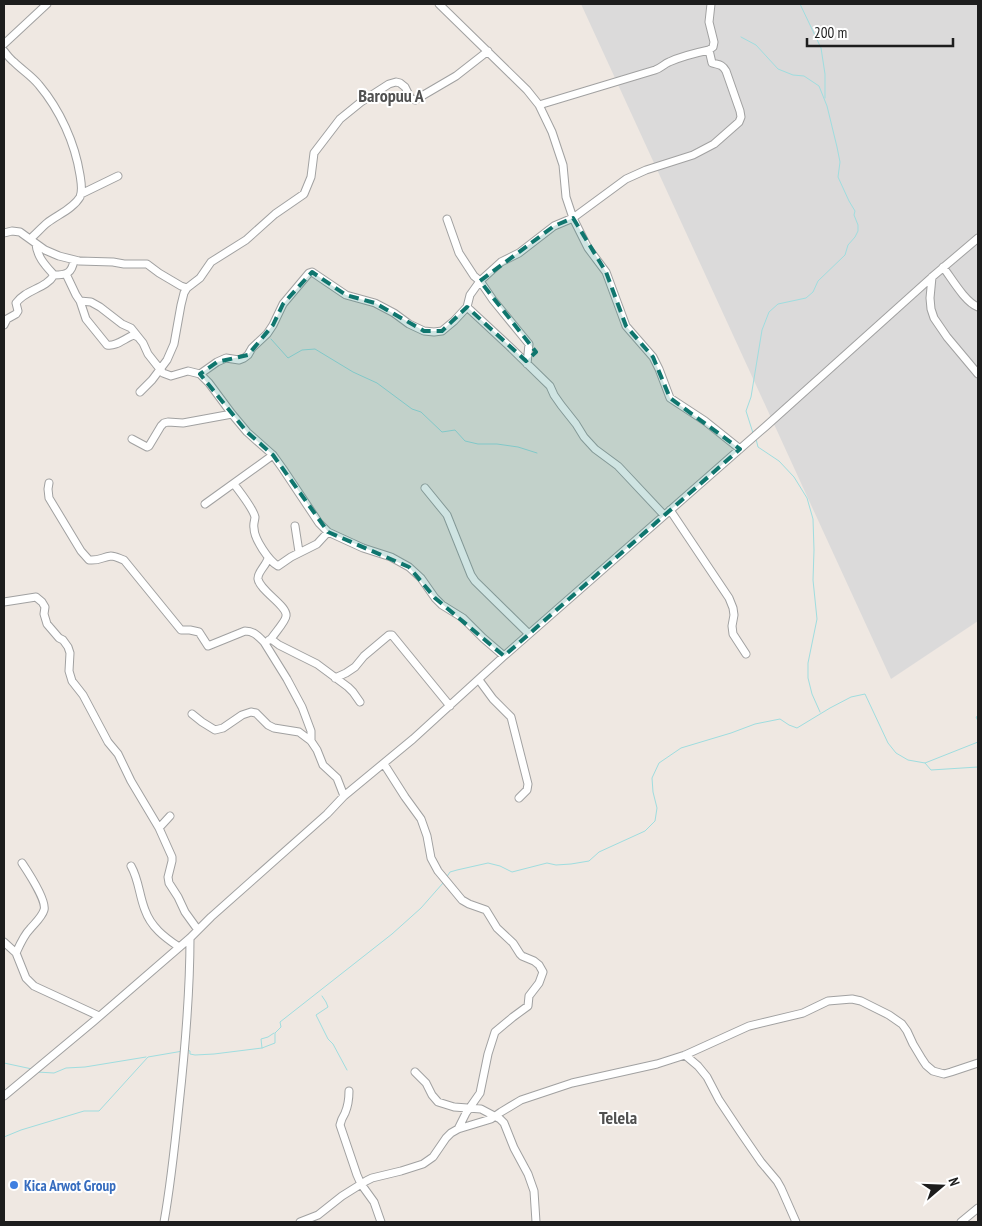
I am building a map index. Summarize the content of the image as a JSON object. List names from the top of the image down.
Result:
{
  "districts": ["Baropuu A", "Telela"],
  "places": ["Kica Arwot Group"],
  "scale_bar": "200 m",
  "north": "right"
}
